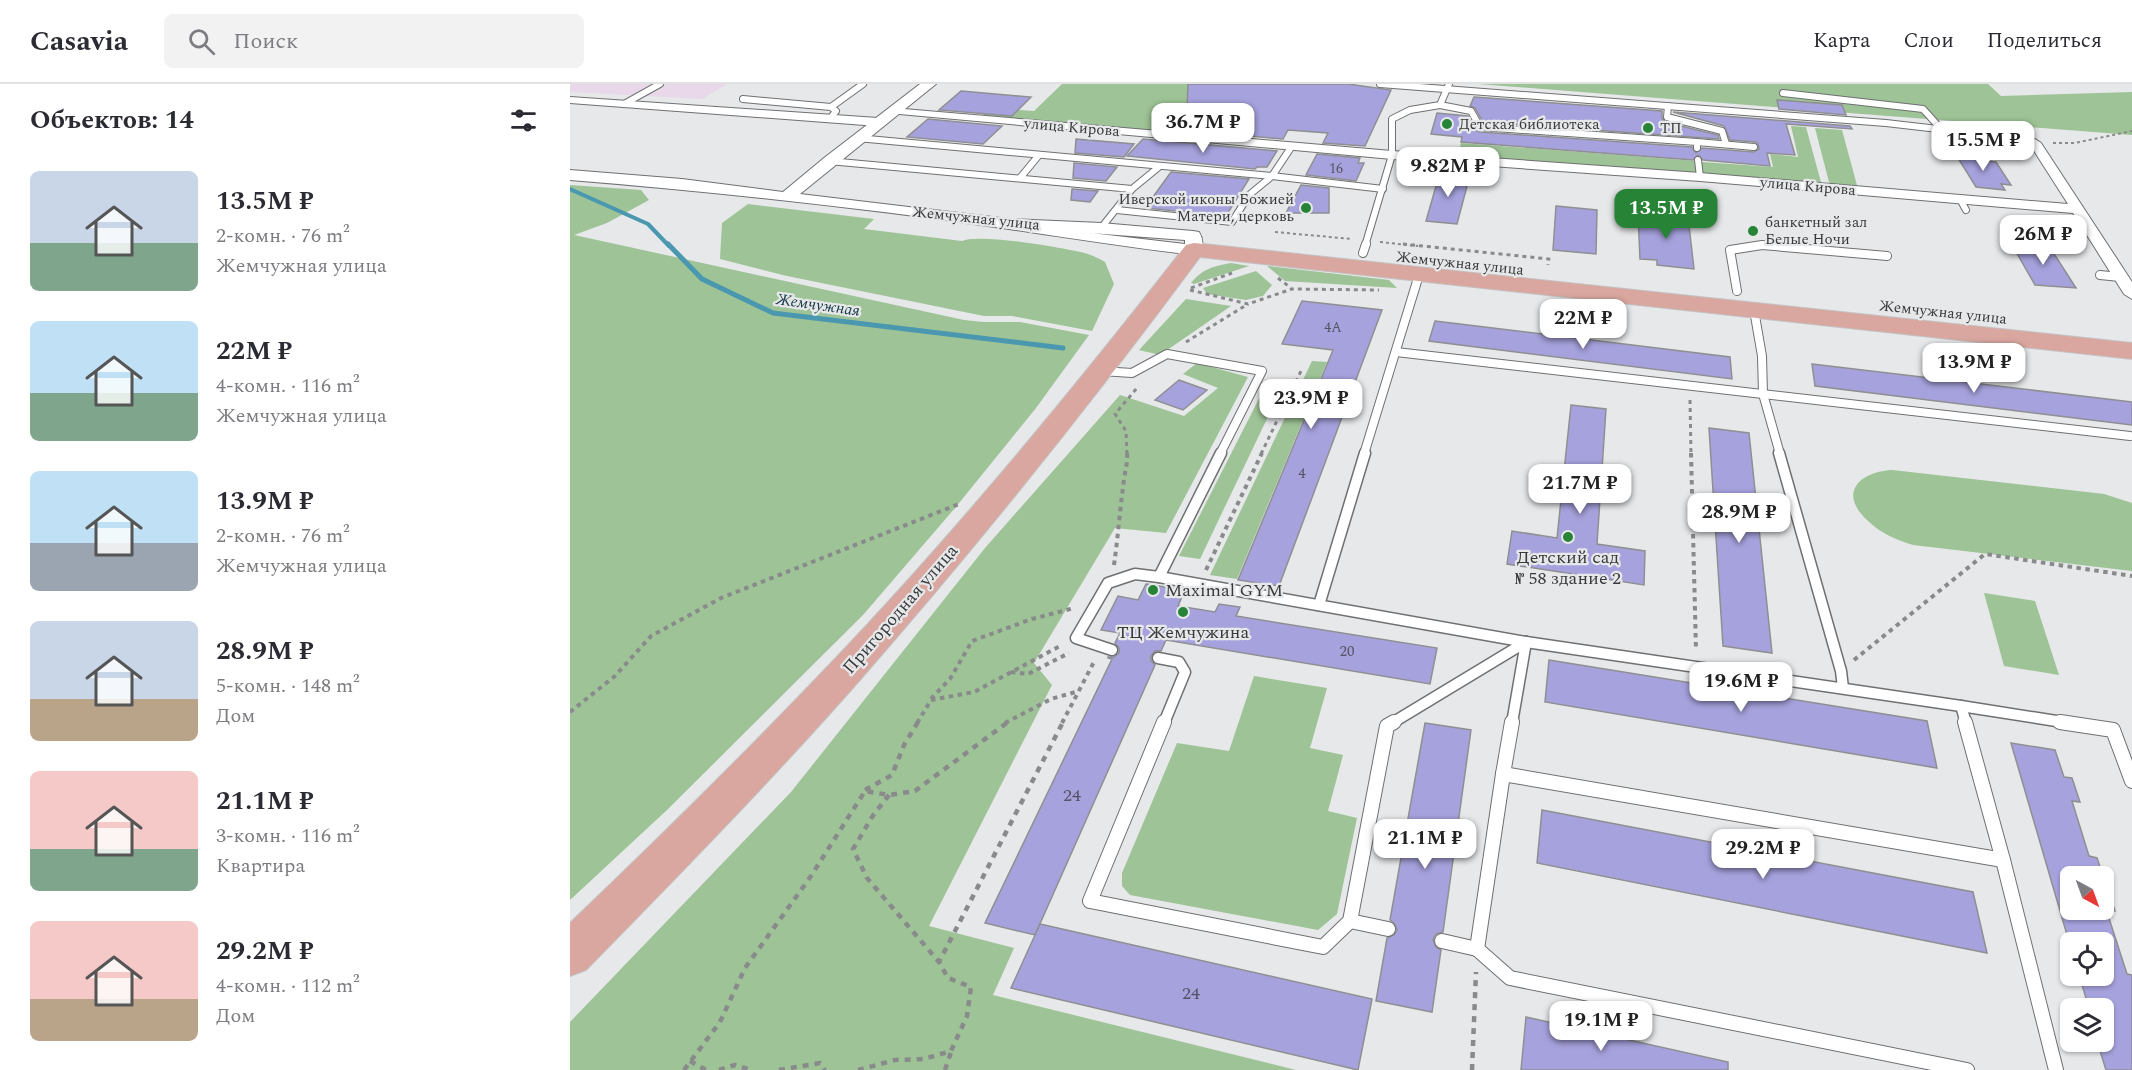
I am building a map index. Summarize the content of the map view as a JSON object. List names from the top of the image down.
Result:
{
  "streets": {
    "main road": ["Жемчужная улица", "Пригородная улица"],
    "street": ["улица Кирова"]
  },
  "crossings": [
    ["Жемчужная улица", "Пригородная улица"]
  ],
  "water": ["Жемчужная"],
  "places": [
    "Детская библиотека",
    "ТП",
    "Иверской иконы Божией Матери, церковь",
    "банкетный зал Белые Ночи",
    "Детский сад № 58 здание 2",
    "Maximal GYM",
    "ТЦ Жемчужина"
  ],
  "house_numbers": [
    "16",
    "4А",
    "4",
    "20",
    "24",
    "24"
  ],
  "north": "bottom right",
  "page": {
    "header": "Casavia",
    "search": "Поиск",
    "nav": ["Карта", "Слои", "Поделиться"],
    "heading": "Объектов: 14",
    "price": [
      "36.7M ₽",
      "15.5M ₽",
      "9.82M ₽",
      "13.5M ₽",
      "26M ₽",
      "22M ₽",
      "13.9M ₽",
      "23.9M ₽",
      "21.7M ₽",
      "28.9M ₽",
      "19.6M ₽",
      "21.1M ₽",
      "29.2M ₽",
      "19.1M ₽"
    ],
    "list": [
      {
        "name": "13.5M ₽",
        "note": "2-комн. · 76 m² · Жемчужная улица"
      },
      {
        "name": "22M ₽",
        "note": "4-комн. · 116 m² · Жемчужная улица"
      },
      {
        "name": "13.9M ₽",
        "note": "2-комн. · 76 m² · Жемчужная улица"
      },
      {
        "name": "28.9M ₽",
        "note": "5-комн. · 148 m² · Дом"
      },
      {
        "name": "21.1M ₽",
        "note": "3-комн. · 116 m² · Квартира"
      },
      {
        "name": "29.2M ₽",
        "note": "4-комн. · 112 m² · Дом"
      }
    ]
  }
}
